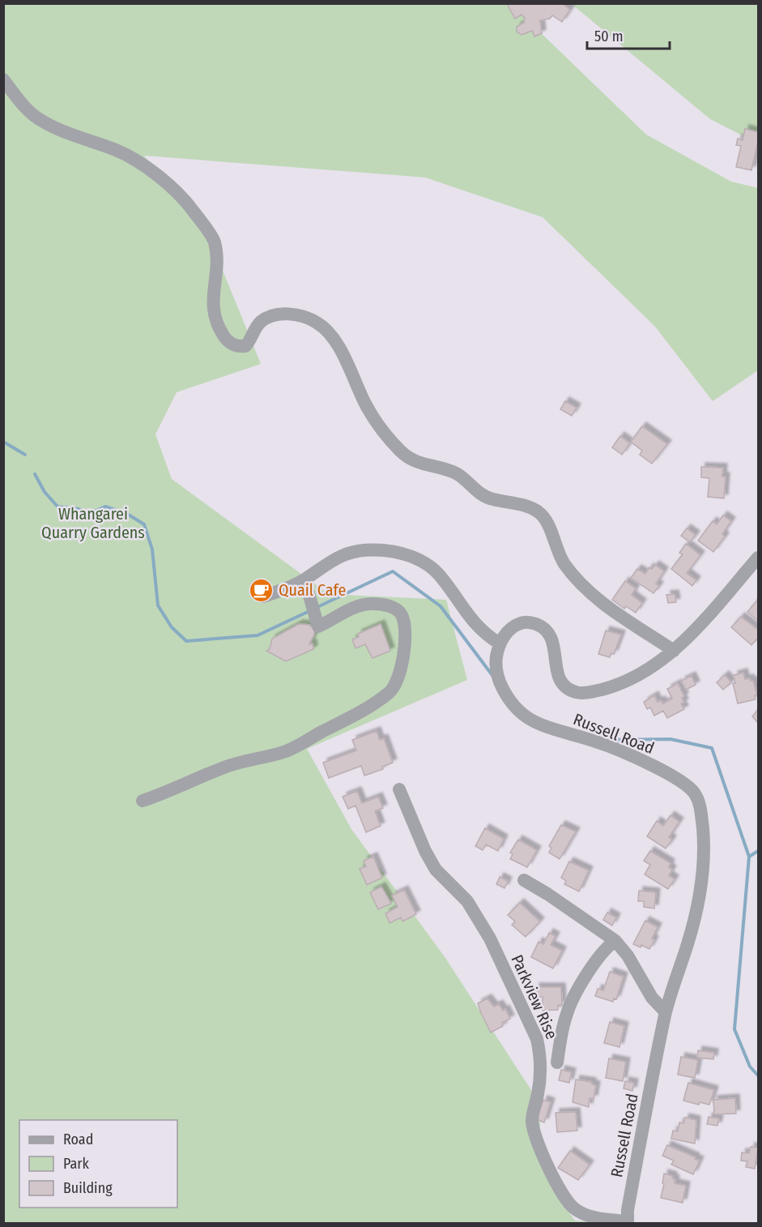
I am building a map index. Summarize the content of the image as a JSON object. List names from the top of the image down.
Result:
{
  "streets": {
    "street": ["Russell Road", "Parkview Rise"]
  },
  "crossings": [
    ["Russell Road", "Parkview Rise"]
  ],
  "parks": ["Whangarei Quarry Gardens"],
  "places": {
    "cafe": ["Quail Cafe"]
  },
  "legend": ["Road", "Park", "Building"],
  "scale_bar": "50 m"
}
